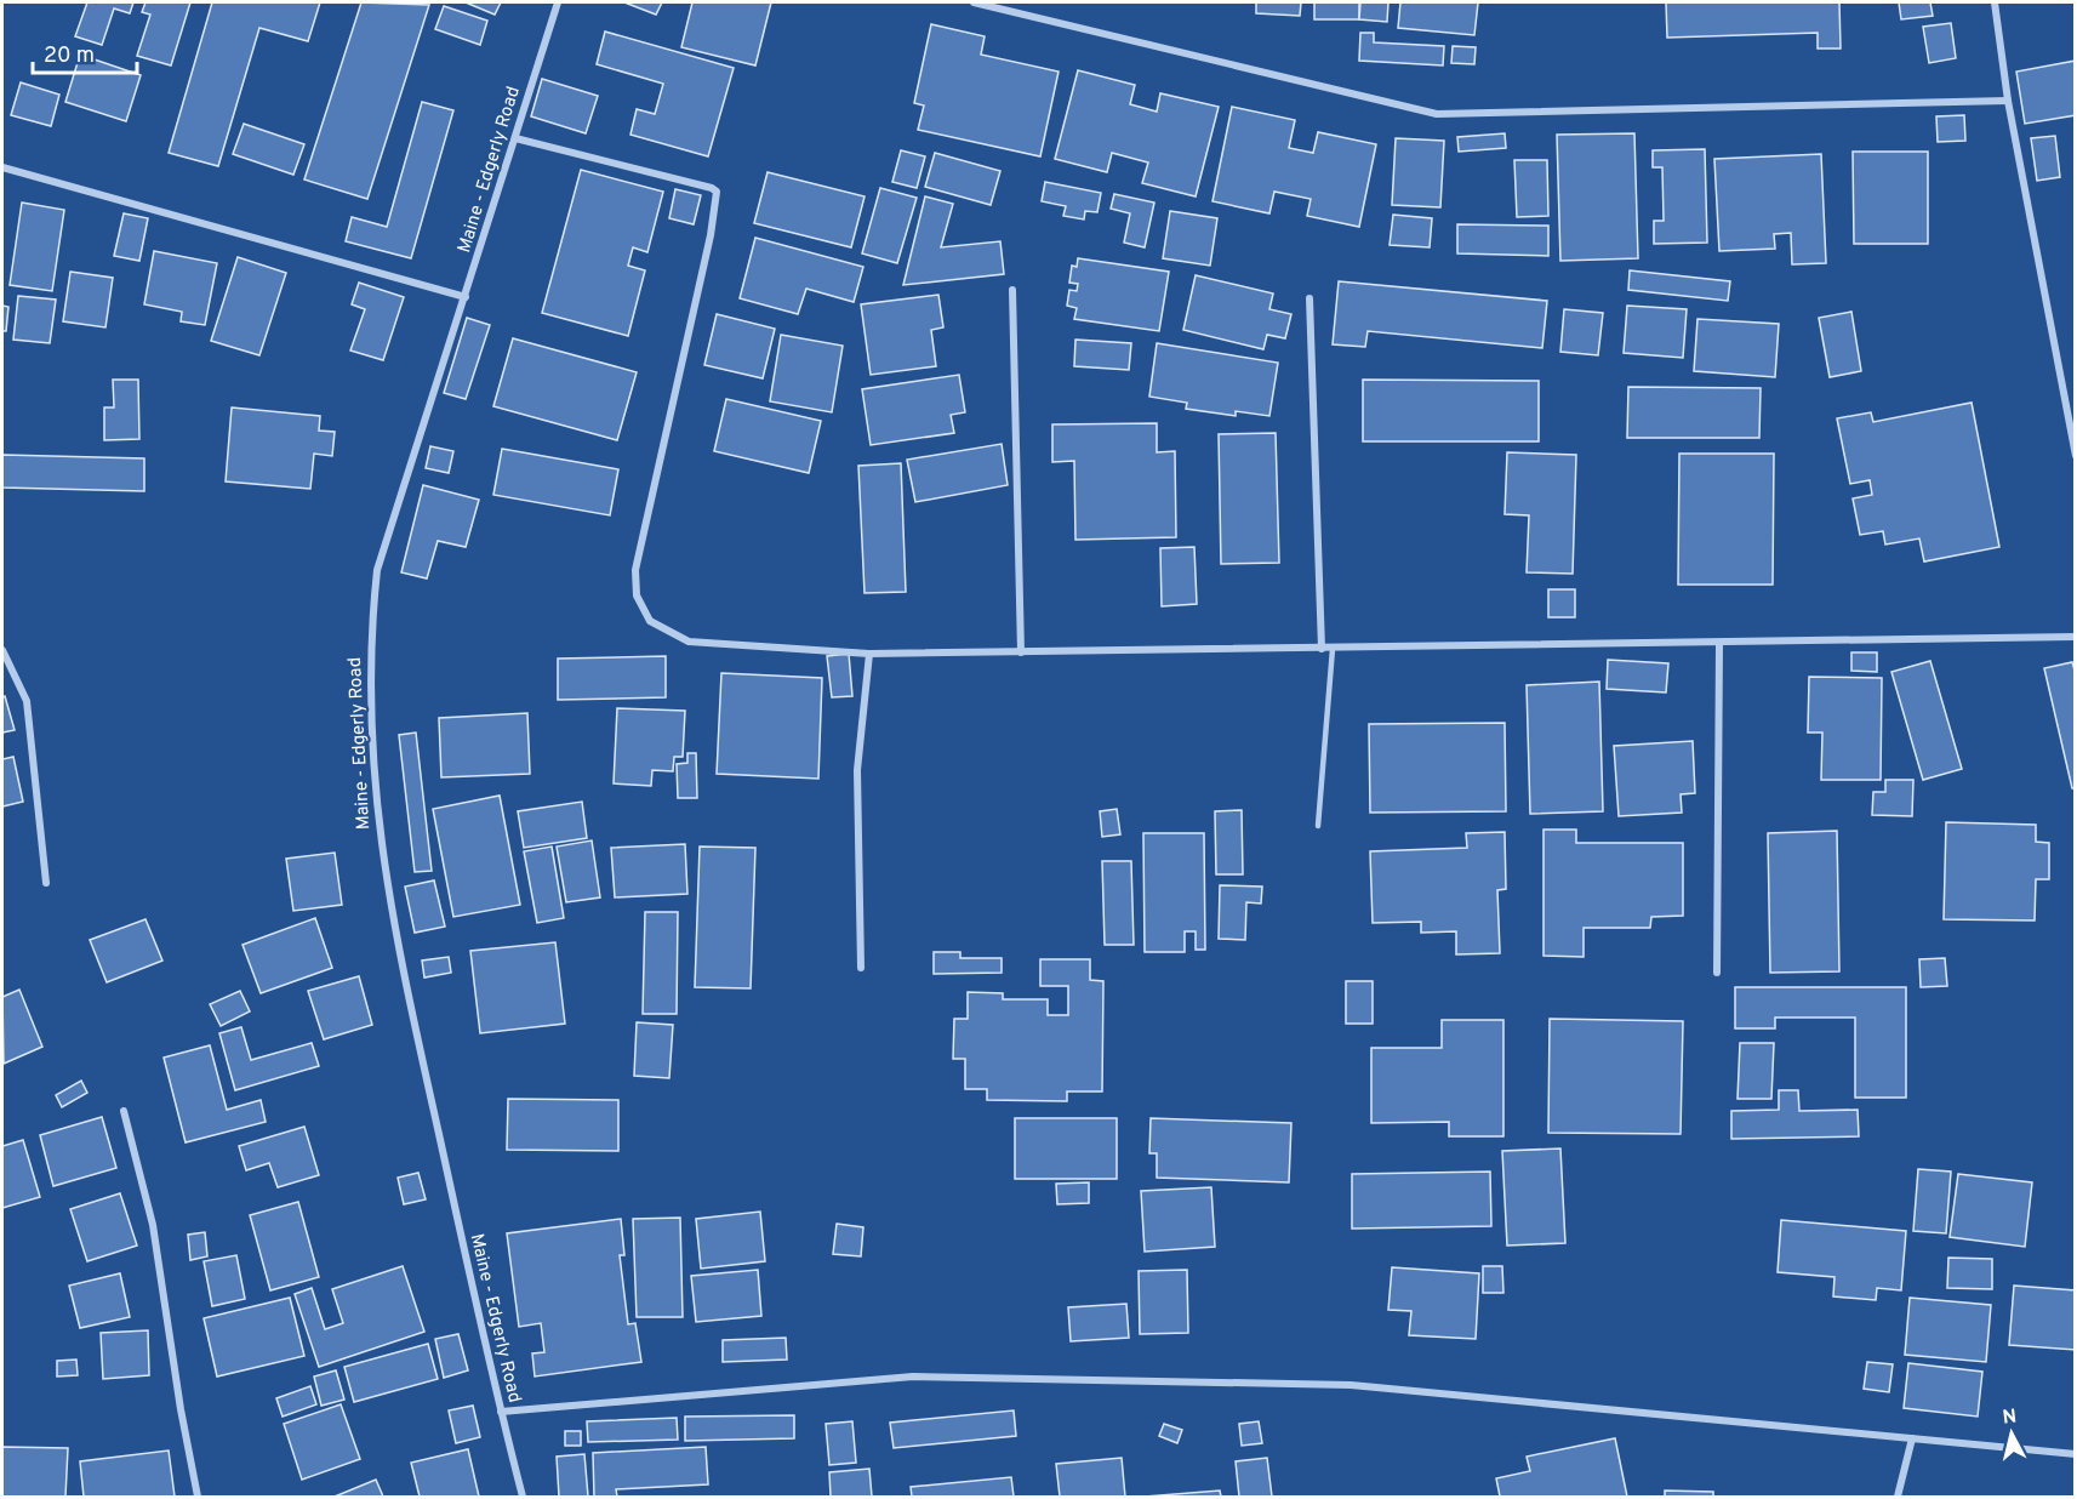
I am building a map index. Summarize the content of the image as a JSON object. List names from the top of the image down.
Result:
{
  "streets": {
    "street": ["Maine - Edgerly Road"]
  },
  "scale_bar": "20 m",
  "north": "top"
}
